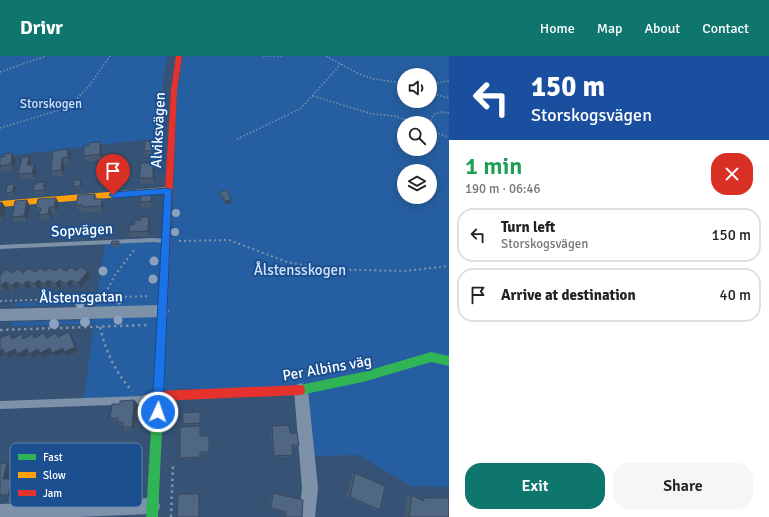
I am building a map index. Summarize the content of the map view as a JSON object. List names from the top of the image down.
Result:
{
  "streets": {
    "street": ["Alviksvägen", "Ålstensgatan", "Per Albins väg"],
    "lane": ["Sopvägen"]
  },
  "crossings": [
    ["Alviksvägen", "Sopvägen"],
    ["Alviksvägen", "Ålstensgatan"],
    ["Alviksvägen", "Per Albins väg"]
  ],
  "parks": ["Storskogen", "Ålstensskogen"],
  "legend": ["Fast", "Slow", "Jam"],
  "page": {
    "header": "Drivr",
    "nav": [
      "Home",
      "Map",
      "About",
      "Contact"
    ],
    "turn": ["150 m", "Storskogsvägen"],
    "heading": ["1 min", "190 m · 06:46"],
    "list": [
      {
        "name": "Turn left",
        "note": "Storskogsvägen",
        "value": "150 m"
      },
      {
        "name": "Arrive at destination",
        "value": "40 m"
      }
    ],
    "buttons": ["Exit", "Share"]
  }
}
